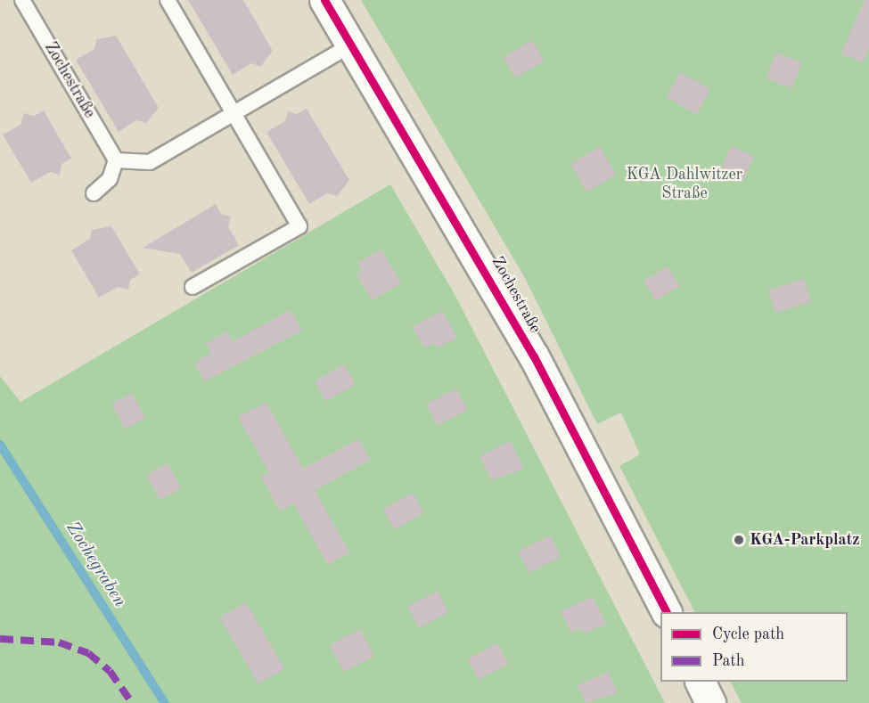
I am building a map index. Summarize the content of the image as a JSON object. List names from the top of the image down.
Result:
{
  "streets": {
    "street": ["Zochestraße"]
  },
  "water": ["Zochegraben"],
  "parks": ["KGA Dahlwitzer Straße"],
  "places": ["KGA-Parkplatz"],
  "legend": ["Cycle path", "Path"]
}
